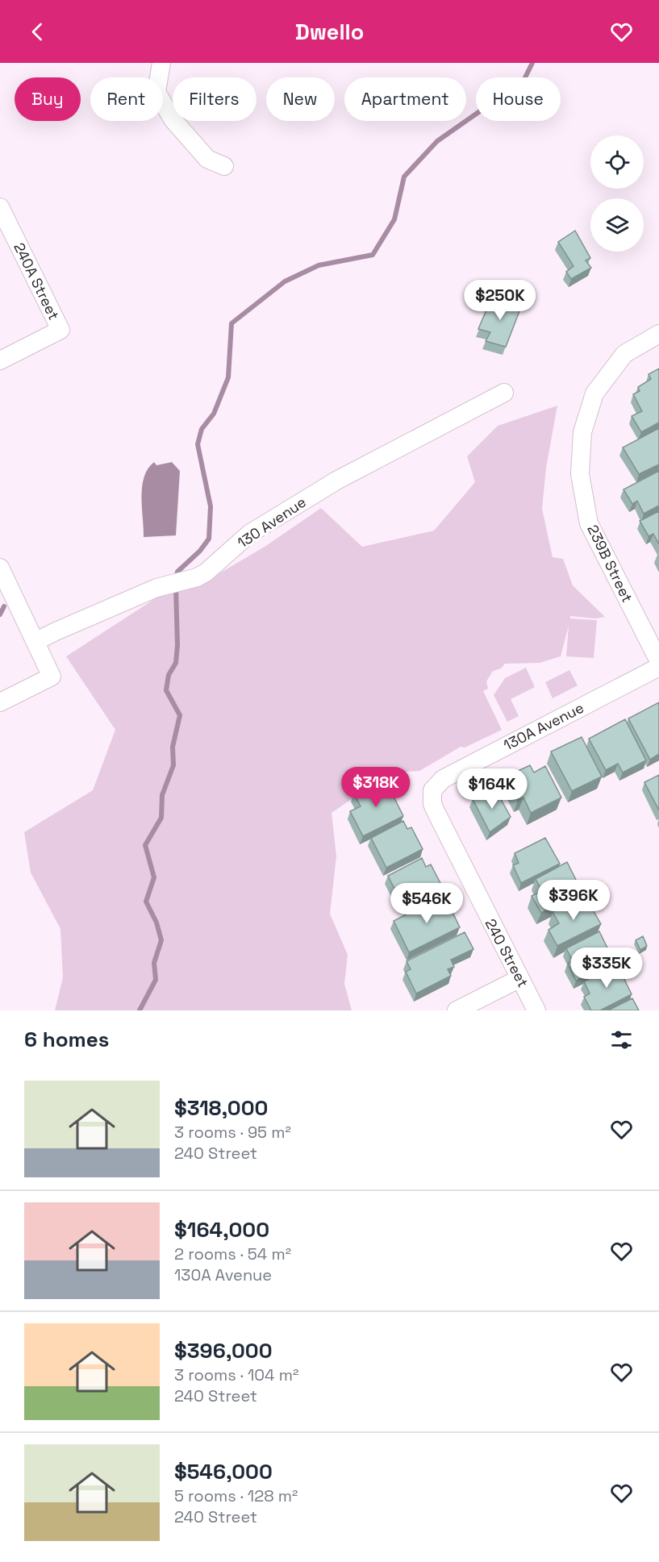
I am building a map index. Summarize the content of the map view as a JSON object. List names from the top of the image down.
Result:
{
  "streets": {
    "street": [
      "240A Street",
      "130 Avenue",
      "239B Street",
      "130A Avenue",
      "240 Street"
    ]
  },
  "crossings": [
    ["130A Avenue", "240 Street"]
  ],
  "page": {
    "header": "Dwello",
    "chip": [
      "Buy",
      "Rent",
      "Filters",
      "New",
      "Apartment",
      "House"
    ],
    "price": [
      "$250K",
      "$318K",
      "$164K",
      "$396K",
      "$546K",
      "$335K"
    ],
    "heading": "6 homes",
    "list": [
      {
        "name": "$318,000",
        "note": "3 rooms · 95 m² · 240 Street"
      },
      {
        "name": "$164,000",
        "note": "2 rooms · 54 m² · 130A Avenue"
      },
      {
        "name": "$396,000",
        "note": "3 rooms · 104 m² · 240 Street"
      },
      {
        "name": "$546,000",
        "note": "5 rooms · 128 m² · 240 Street"
      }
    ]
  }
}
